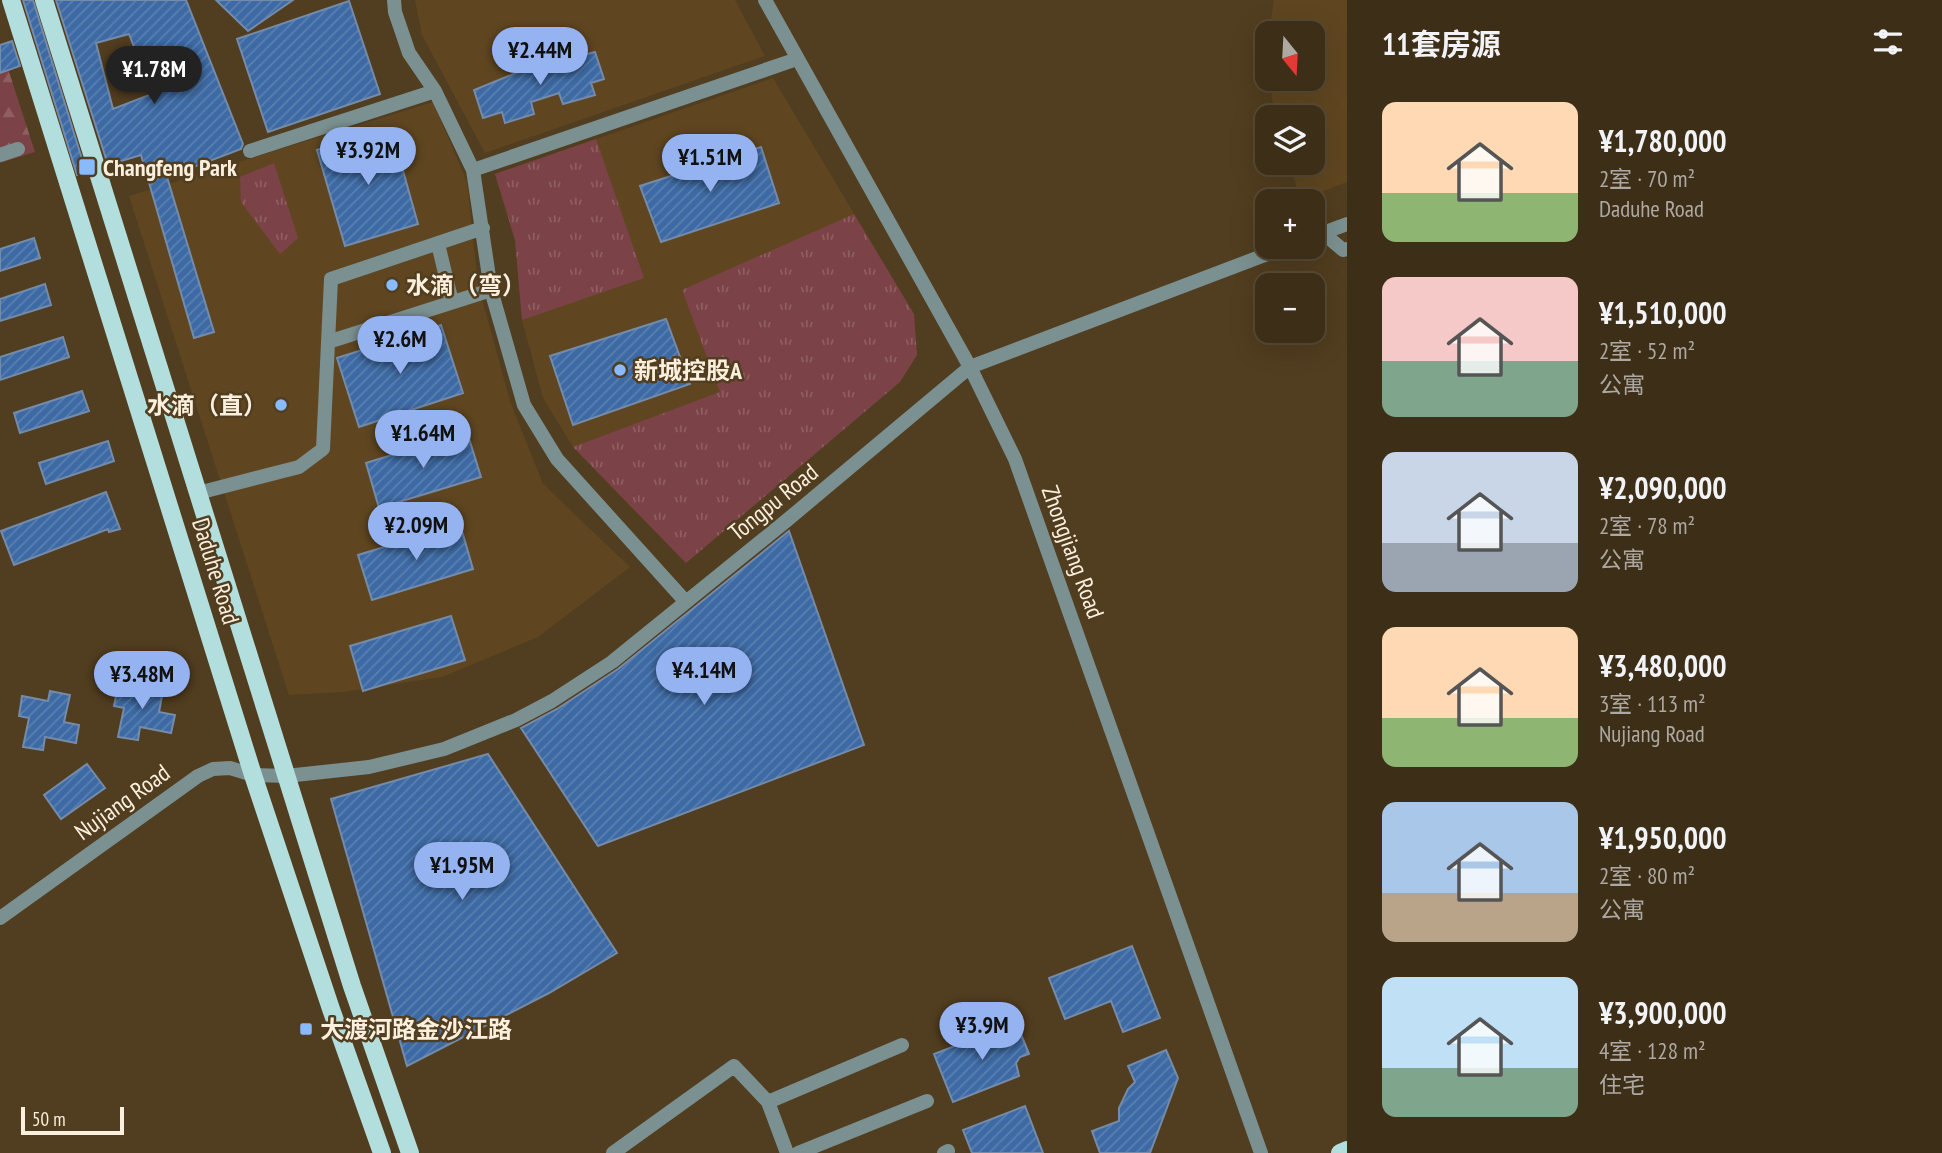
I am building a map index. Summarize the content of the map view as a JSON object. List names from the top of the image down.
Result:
{
  "streets": {
    "main road": ["Daduhe Road"],
    "street": ["Tongpu Road", "Zhongjiang Road", "Nujiang Road"]
  },
  "crossings": [
    ["Tongpu Road", "Zhongjiang Road"],
    ["Tongpu Road", "Daduhe Road"],
    ["Tongpu Road", "Nujiang Road"],
    ["Daduhe Road", "Nujiang Road"]
  ],
  "places": {
    "transit": ["Changfeng Park", "大渡河路金沙江路"],
    "other": ["水滴（弯）", "新城控股A", "水滴（直）"]
  },
  "scale_bar": "50 m",
  "north": "bottom",
  "page": {
    "heading": "11套房源",
    "map_buttons": ["+", "−"],
    "price": [
      "¥2.44M",
      "¥1.78M",
      "¥3.92M",
      "¥1.51M",
      "¥2.6M",
      "¥1.64M",
      "¥2.09M",
      "¥4.14M",
      "¥3.48M",
      "¥1.95M",
      "¥3.9M"
    ],
    "list": [
      {
        "name": "¥1,780,000",
        "note": "2室 · 70 m² · Daduhe Road"
      },
      {
        "name": "¥1,510,000",
        "note": "2室 · 52 m² · 公寓"
      },
      {
        "name": "¥2,090,000",
        "note": "2室 · 78 m² · 公寓"
      },
      {
        "name": "¥3,480,000",
        "note": "3室 · 113 m² · Nujiang Road"
      },
      {
        "name": "¥1,950,000",
        "note": "2室 · 80 m² · 公寓"
      },
      {
        "name": "¥3,900,000",
        "note": "4室 · 128 m² · 住宅"
      }
    ],
    "scale": "50 m"
  }
}
